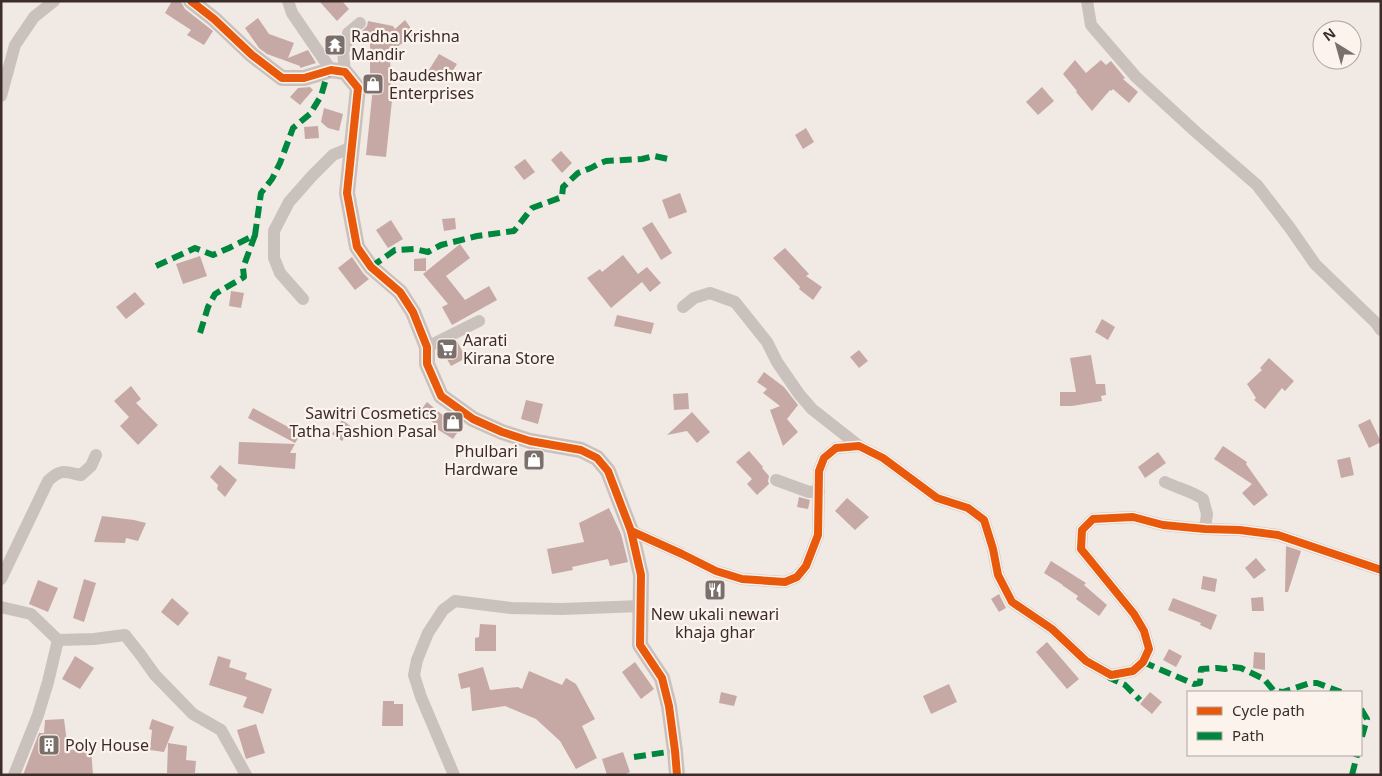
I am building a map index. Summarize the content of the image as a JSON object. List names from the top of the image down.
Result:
{
  "places": {
    "temple": ["Radha Krishna Mandir"],
    "shop": ["baudeshwar Enterprises", "Sawitri Cosmetics Tatha Fashion Pasal", "Phulbari Hardware"],
    "supermarket": ["Aarati Kirana Store"],
    "restaurant": ["New ukali newari khaja ghar"],
    "building": ["Poly House"]
  },
  "legend": ["Cycle path", "Path"],
  "north": "top left"
}
